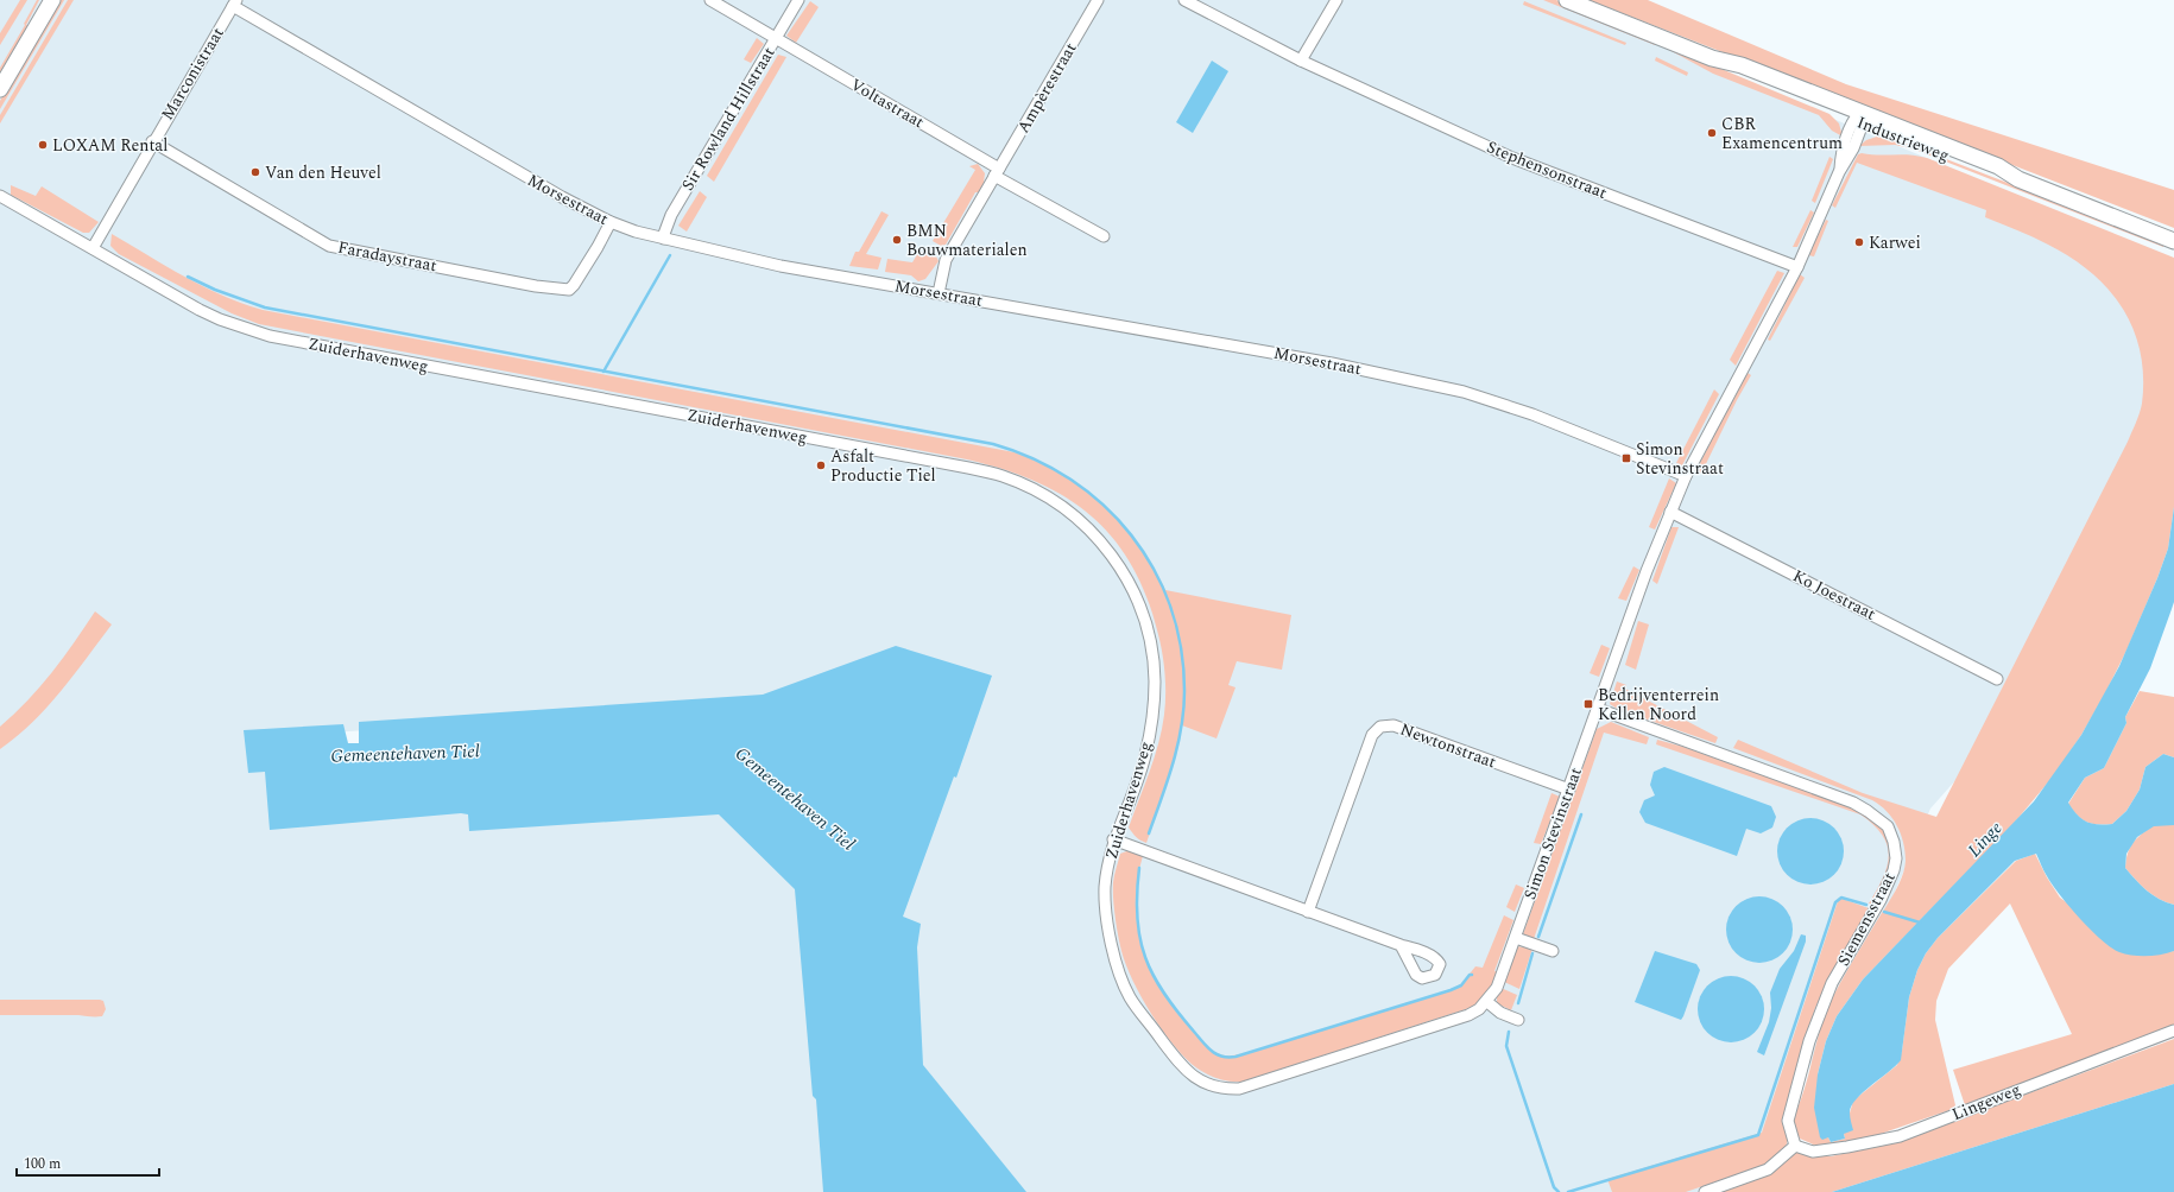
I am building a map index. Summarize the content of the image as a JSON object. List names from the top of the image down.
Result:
{
  "streets": {
    "main road": ["Industrieweg"],
    "street": [
      "Marconistraat",
      "Ampèrestraat",
      "Voltastraat",
      "Sir Rowland Hillstraat",
      "Stephensonstraat",
      "Morsestraat",
      "Faradaystraat",
      "Zuiderhavenweg",
      "Ko Joestraat",
      "Newtonstraat",
      "Simon Stevinstraat",
      "Siemensstraat",
      "Lingeweg"
    ]
  },
  "crossings": [
    ["Marconistraat", "Morsestraat"],
    ["Marconistraat", "Faradaystraat"],
    ["Marconistraat", "Zuiderhavenweg"],
    ["Ampèrestraat", "Voltastraat"],
    ["Ampèrestraat", "Morsestraat"],
    ["Voltastraat", "Sir Rowland Hillstraat"],
    ["Sir Rowland Hillstraat", "Morsestraat"],
    ["Industrieweg", "Simon Stevinstraat"],
    ["Stephensonstraat", "Simon Stevinstraat"],
    ["Morsestraat", "Faradaystraat"],
    ["Morsestraat", "Simon Stevinstraat"],
    ["Zuiderhavenweg", "Simon Stevinstraat"],
    ["Ko Joestraat", "Simon Stevinstraat"],
    ["Newtonstraat", "Simon Stevinstraat"],
    ["Simon Stevinstraat", "Siemensstraat"],
    ["Siemensstraat", "Lingeweg"]
  ],
  "water": ["Gemeentehaven Tiel", "Linge"],
  "places": {
    "other": [
      "CBR Examencentrum",
      "LOXAM Rental",
      "Van den Heuvel",
      "BMN Bouwmaterialen",
      "Karwei",
      "Asfalt Productie Tiel"
    ],
    "transit": ["Simon Stevinstraat", "Bedrijventerrein Kellen Noord"]
  },
  "scale_bar": "100 m"
}
